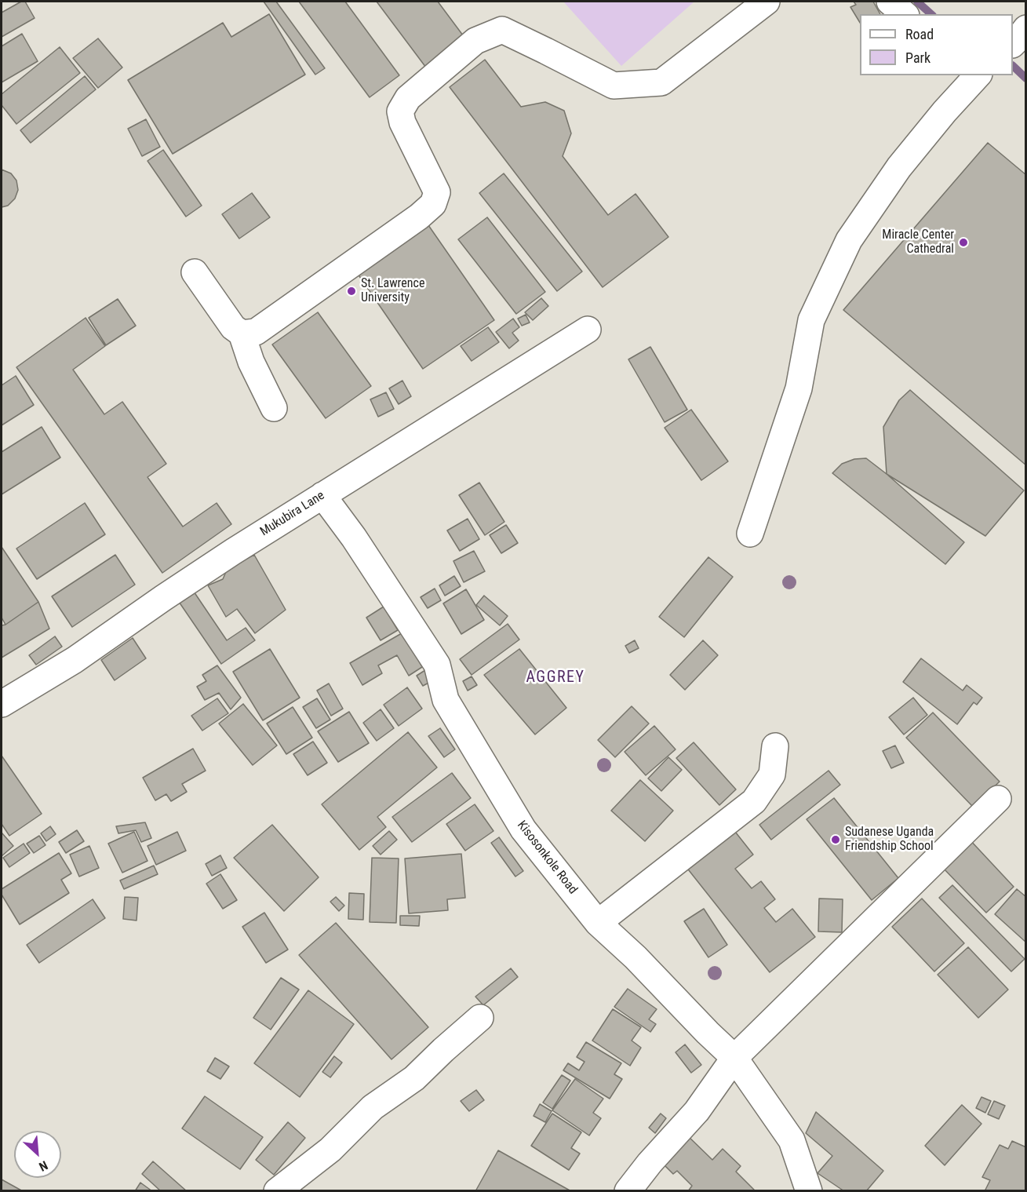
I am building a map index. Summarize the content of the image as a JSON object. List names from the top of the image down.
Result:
{
  "streets": {
    "street": ["Mukubira Lane", "Kisosonkole Road"]
  },
  "crossings": [
    ["Mukubira Lane", "Kisosonkole Road"]
  ],
  "districts": ["AGGREY"],
  "places": ["Miracle Center Cathedral", "St. Lawrence University", "Sudanese Uganda Friendship School"],
  "legend": ["Road", "Park"],
  "north": "bottom right"
}
